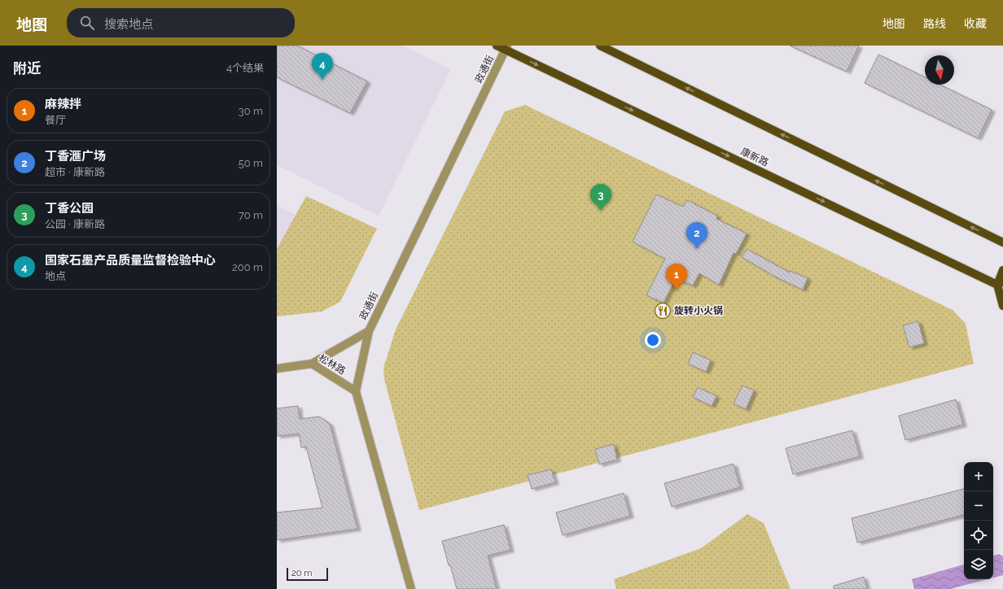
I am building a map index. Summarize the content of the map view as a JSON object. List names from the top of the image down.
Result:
{
  "streets": {
    "main road": ["康新路"],
    "street": ["政通街", "松林路"]
  },
  "crossings": [
    ["政通街", "康新路"],
    ["政通街", "松林路"]
  ],
  "places": {
    "restaurant": ["旋转小火锅"]
  },
  "scale_bar": "20 m",
  "north": "bottom",
  "page": {
    "header": "地图",
    "search": "搜索地点",
    "nav": ["地图", "路线", "收藏"],
    "heading": ["附近", "4个结果"],
    "pins": [
      "4",
      "3",
      "2",
      "1"
    ],
    "list": [
      {
        "mark": "1",
        "name": "麻辣拌",
        "note": "餐厅",
        "value": "30 m"
      },
      {
        "mark": "2",
        "name": "丁香滙广场",
        "note": "超市 · 康新路",
        "value": "50 m"
      },
      {
        "mark": "3",
        "name": "丁香公园",
        "note": "公园 · 康新路",
        "value": "70 m"
      },
      {
        "mark": "4",
        "name": "国家石墨产品质量监督检验中心",
        "note": "地点",
        "value": "200 m"
      }
    ],
    "map_buttons": ["+", "−"],
    "scale": "20 m"
  }
}
